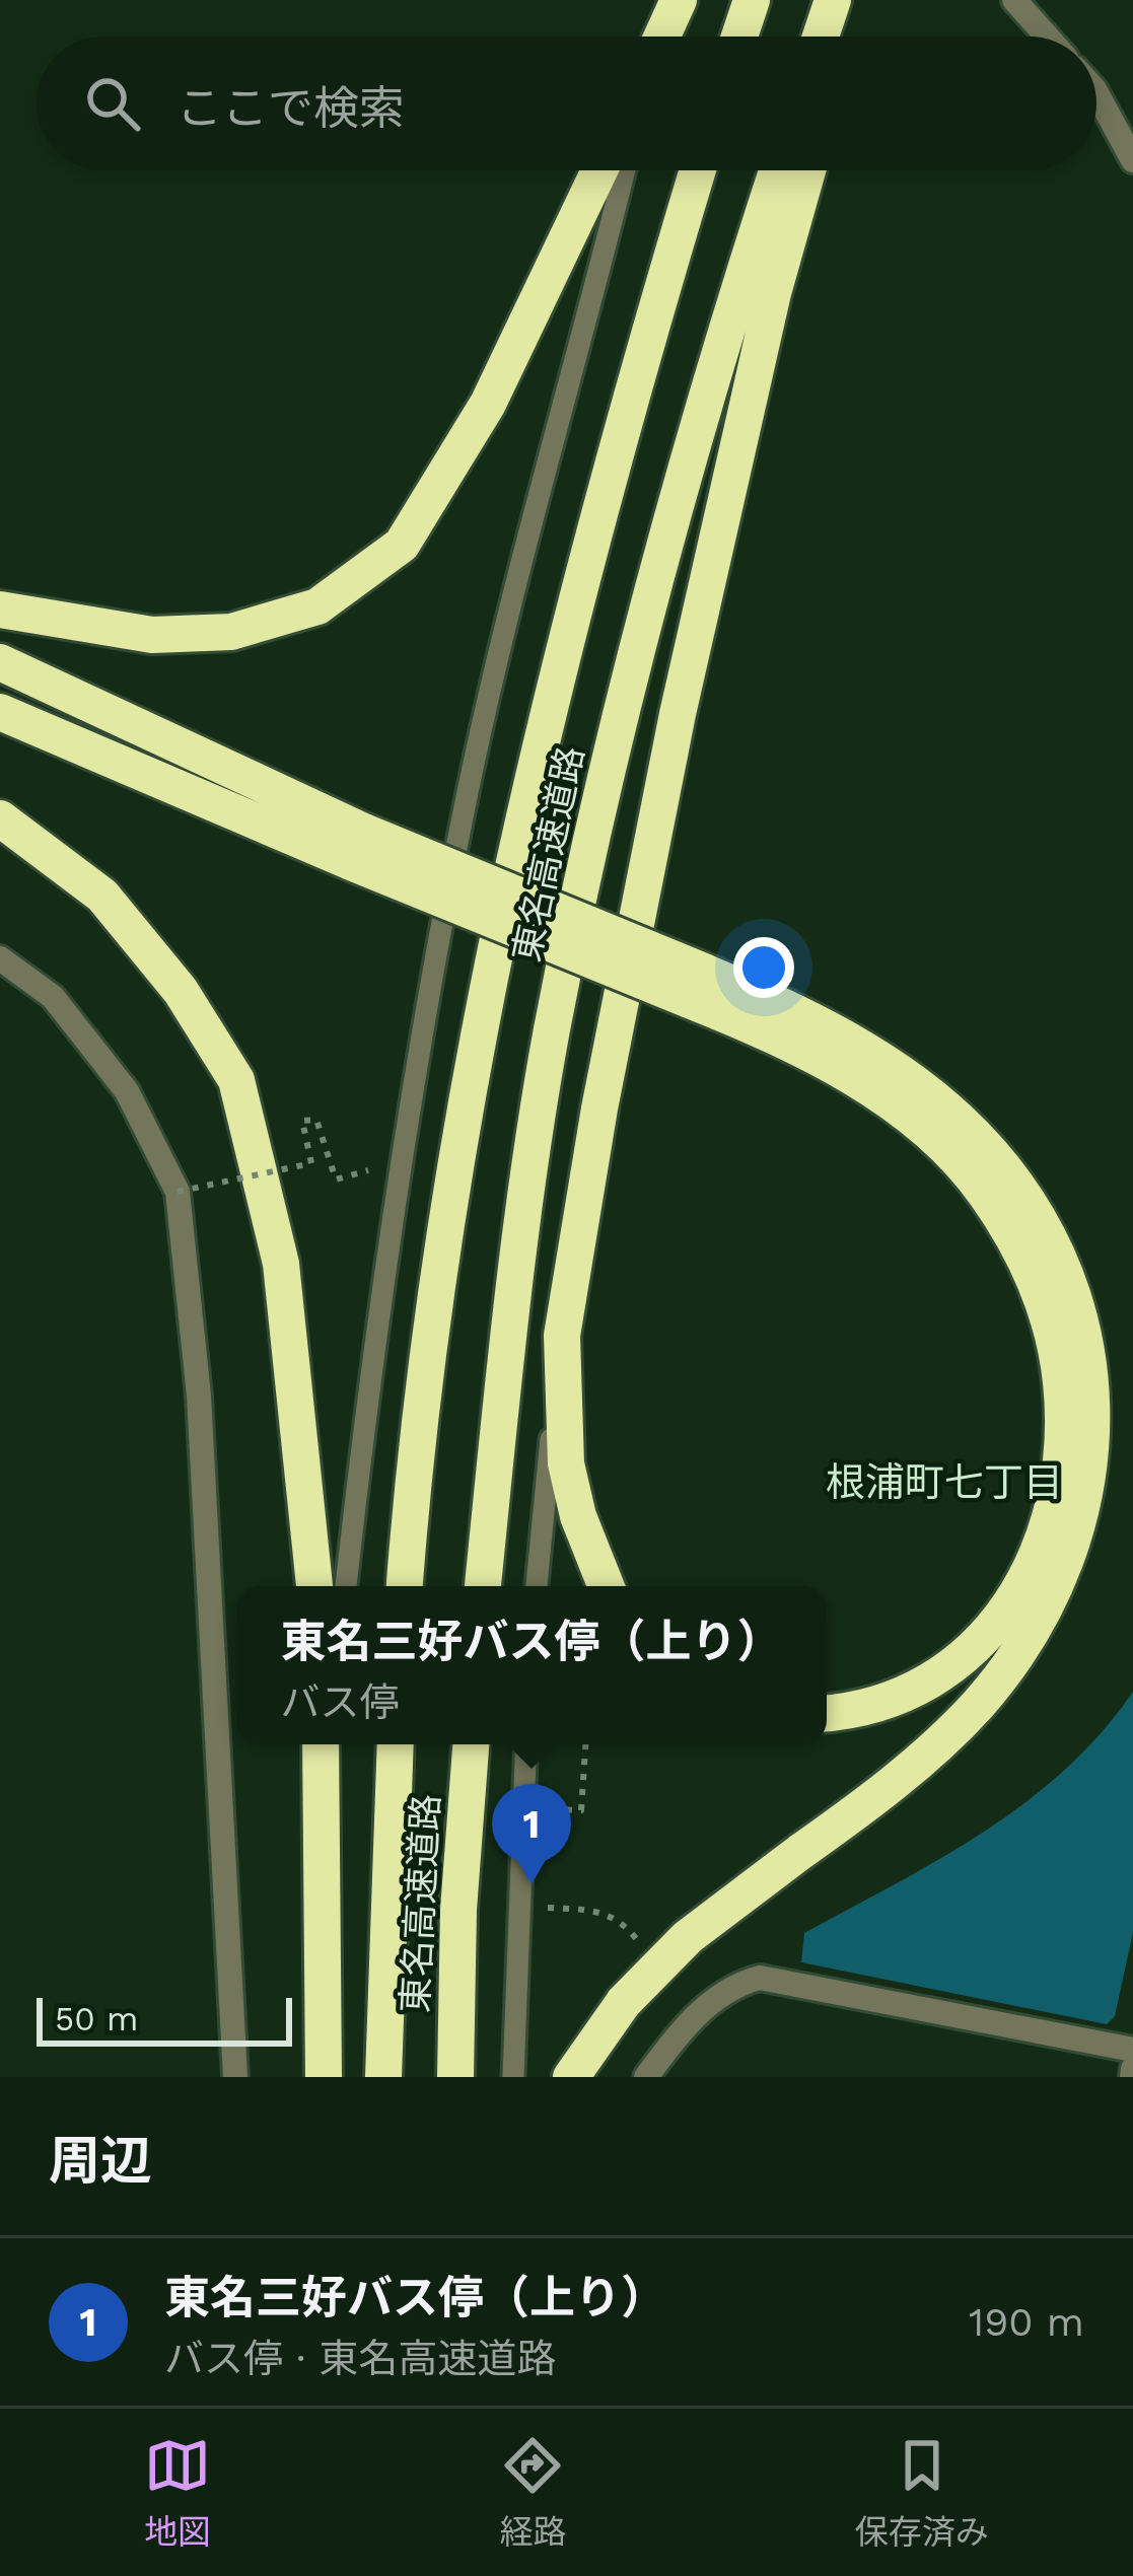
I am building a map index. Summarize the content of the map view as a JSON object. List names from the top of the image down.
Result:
{
  "streets": {
    "highway": ["東名高速道路"]
  },
  "districts": ["根浦町七丁目"],
  "scale_bar": "50 m",
  "page": {
    "search": "ここで検索",
    "popup": ["東名三好バス停（上り）", "バス停"],
    "pins": "1",
    "scale": "50 m",
    "heading": "周辺",
    "list": [
      {
        "mark": "1",
        "name": "東名三好バス停（上り）",
        "note": "バス停 · 東名高速道路",
        "value": "190 m"
      }
    ],
    "nav": ["地図", "経路", "保存済み"]
  }
}
